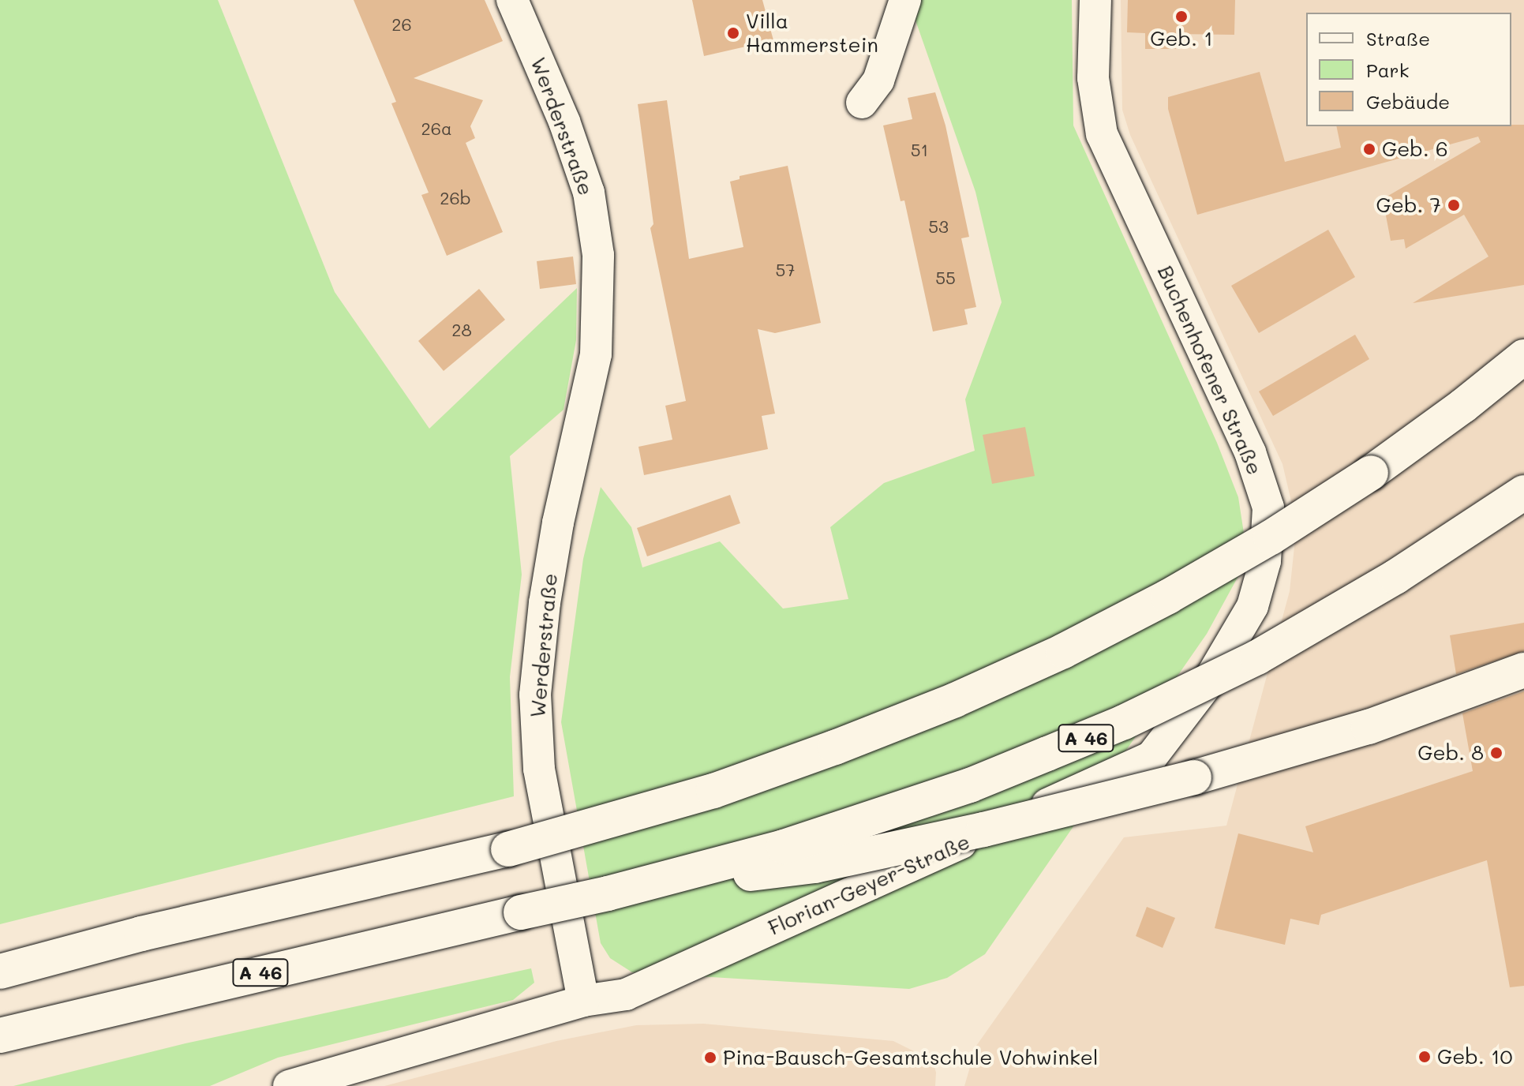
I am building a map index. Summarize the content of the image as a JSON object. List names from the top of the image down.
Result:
{
  "streets": {
    "highway": ["A 46"],
    "street": ["Werderstraße", "Buchenhofener Straße", "Florian-Geyer-Straße"]
  },
  "crossings": [
    ["Werderstraße", "Florian-Geyer-Straße"],
    ["Buchenhofener Straße", "Florian-Geyer-Straße"]
  ],
  "places": [
    "Geb. 1",
    "Villa Hammerstein",
    "Geb. 6",
    "Geb. 7",
    "Geb. 8",
    "Geb. 10",
    "Pina-Bausch-Gesamtschule Vohwinkel"
  ],
  "house_numbers": [
    "26",
    "26a",
    "51",
    "26b",
    "53",
    "57",
    "55",
    "28"
  ],
  "legend": ["Straße", "Park", "Gebäude"]
}
